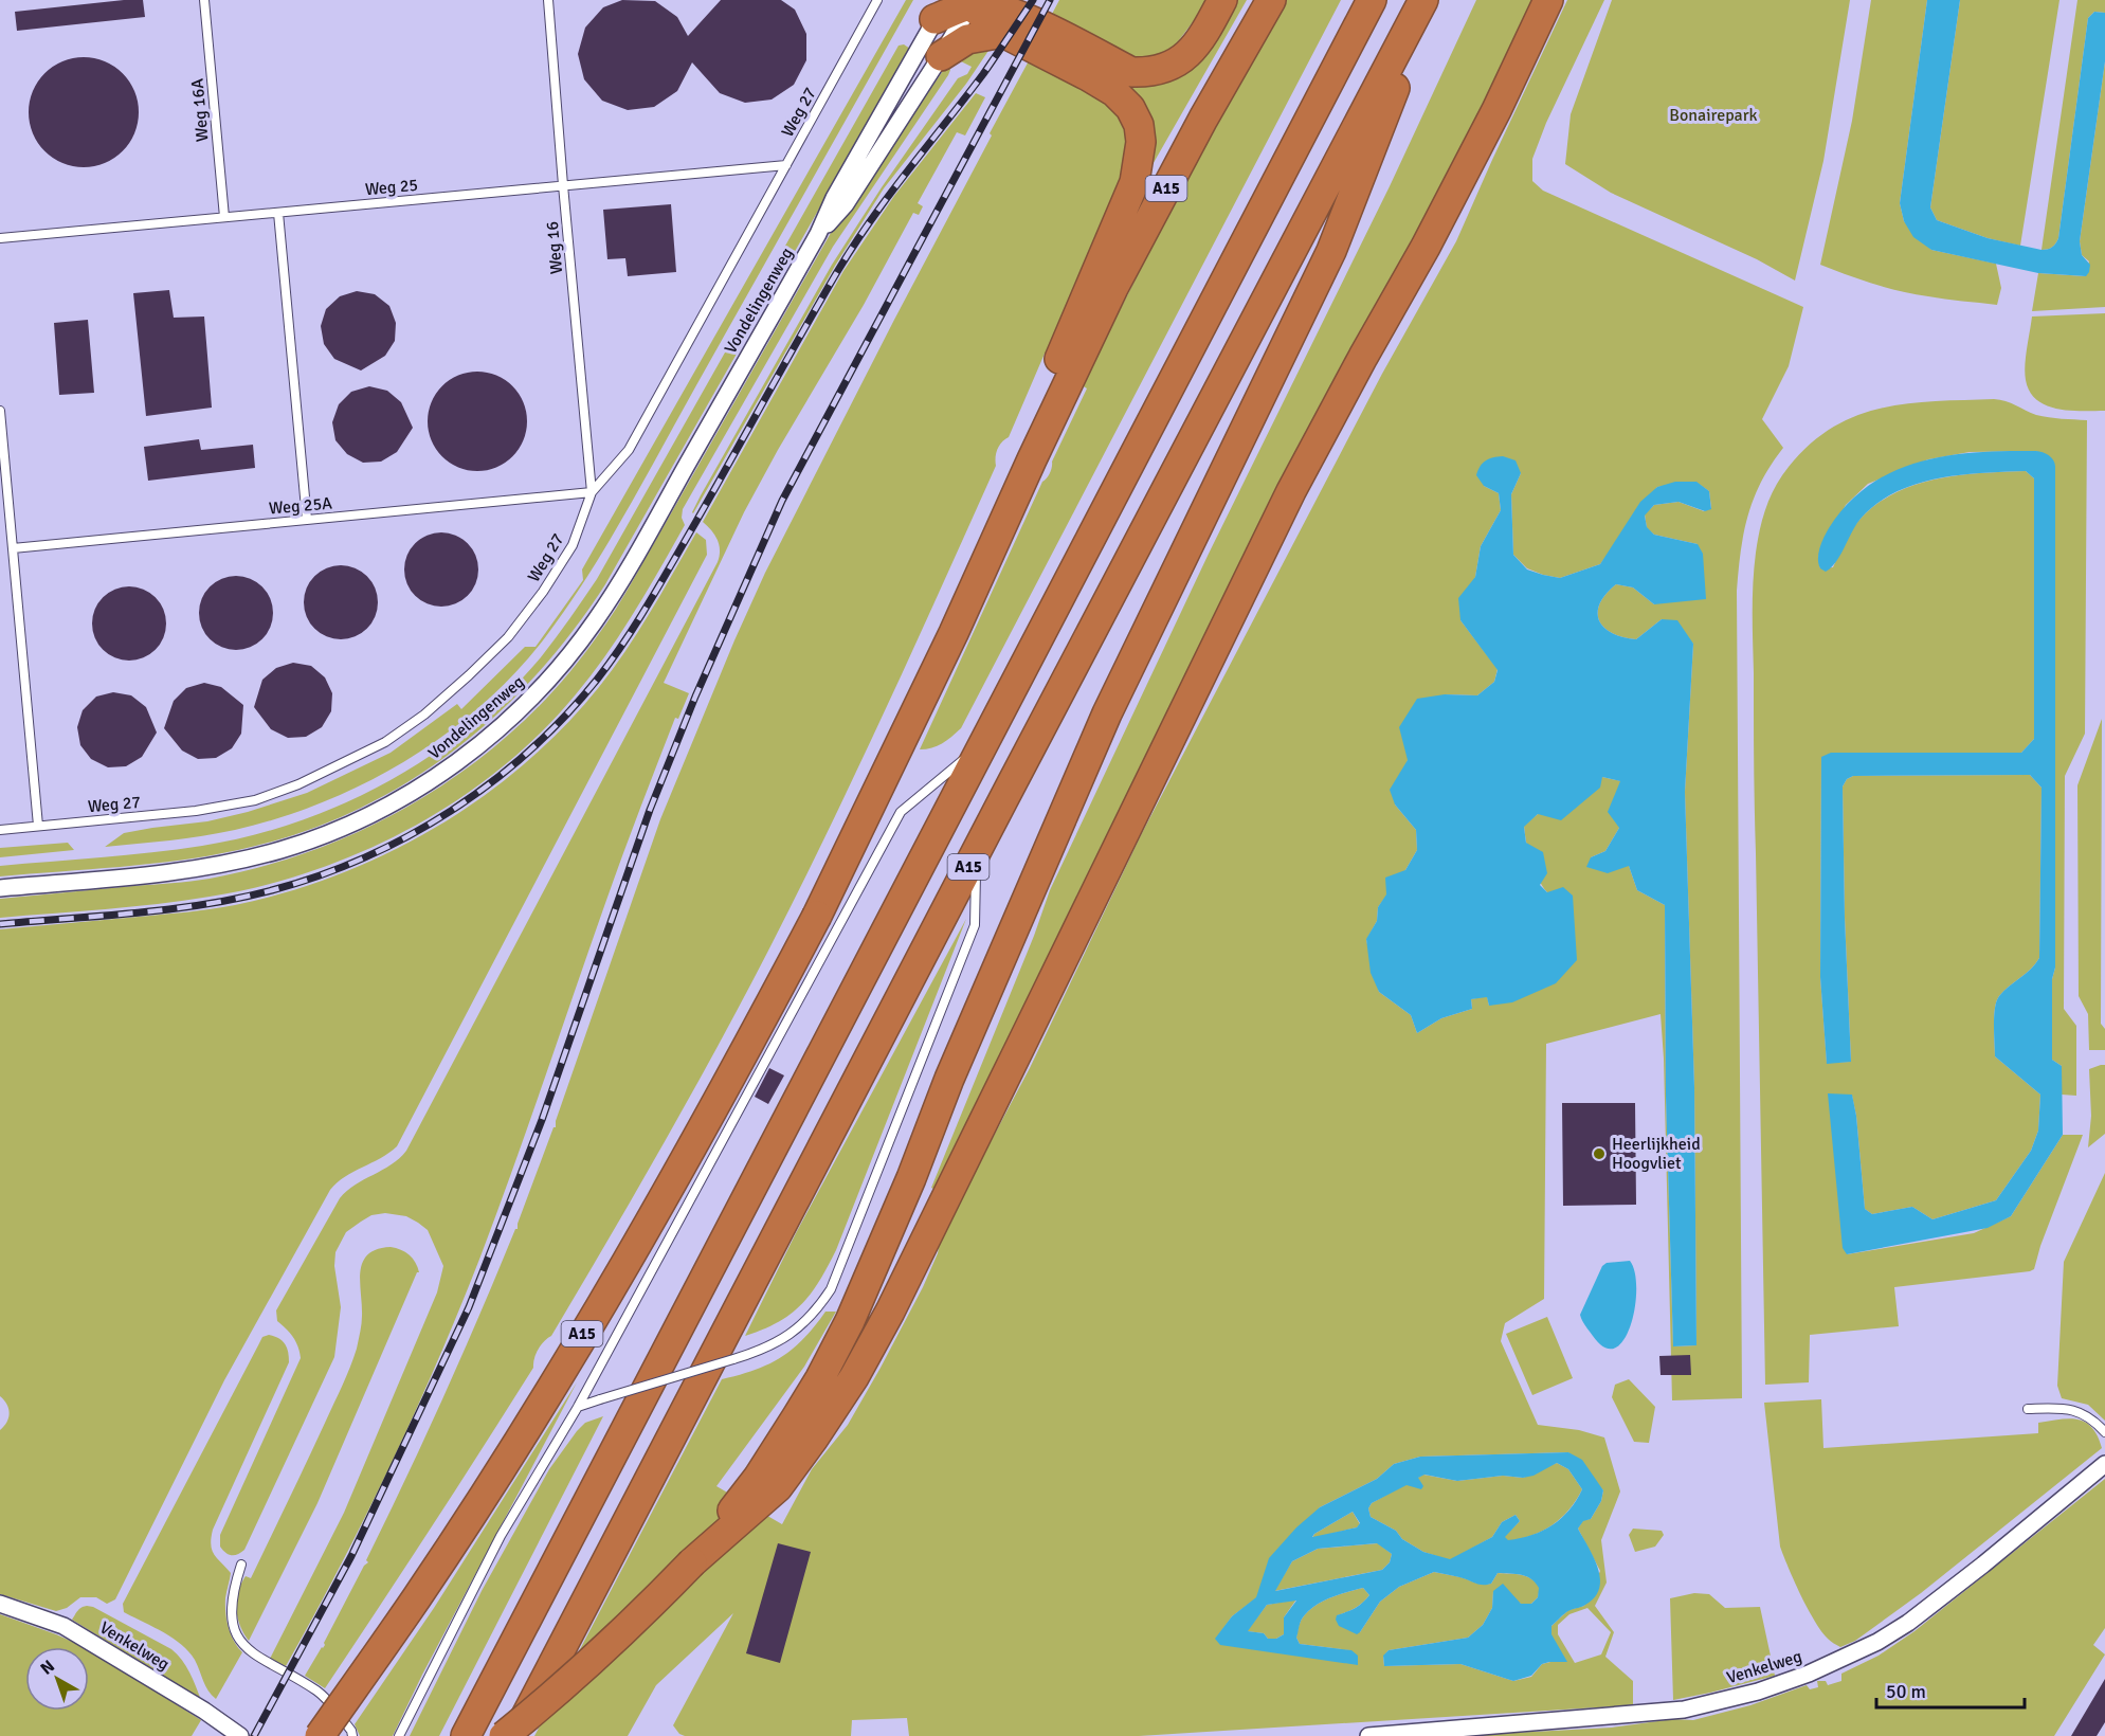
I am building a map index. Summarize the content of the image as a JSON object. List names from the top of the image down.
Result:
{
  "streets": {
    "highway": ["A15"],
    "street": ["Vondelingenweg", "Venkelweg"],
    "lane": [
      "Weg 16A",
      "Weg 27",
      "Weg 25",
      "Weg 16",
      "Weg 25A"
    ]
  },
  "crossings": [
    ["Weg 16A", "Weg 25"],
    ["Weg 27", "Weg 25"],
    ["Weg 27", "Weg 16"],
    ["Weg 27", "Weg 25A"],
    ["Weg 25", "Weg 16"],
    ["A15", "Vondelingenweg"],
    ["Weg 16", "Weg 25A"]
  ],
  "parks": ["Bonairepark"],
  "places": ["Heerlijkheid Hoogvliet"],
  "scale_bar": "50 m",
  "north": "top left"
}
